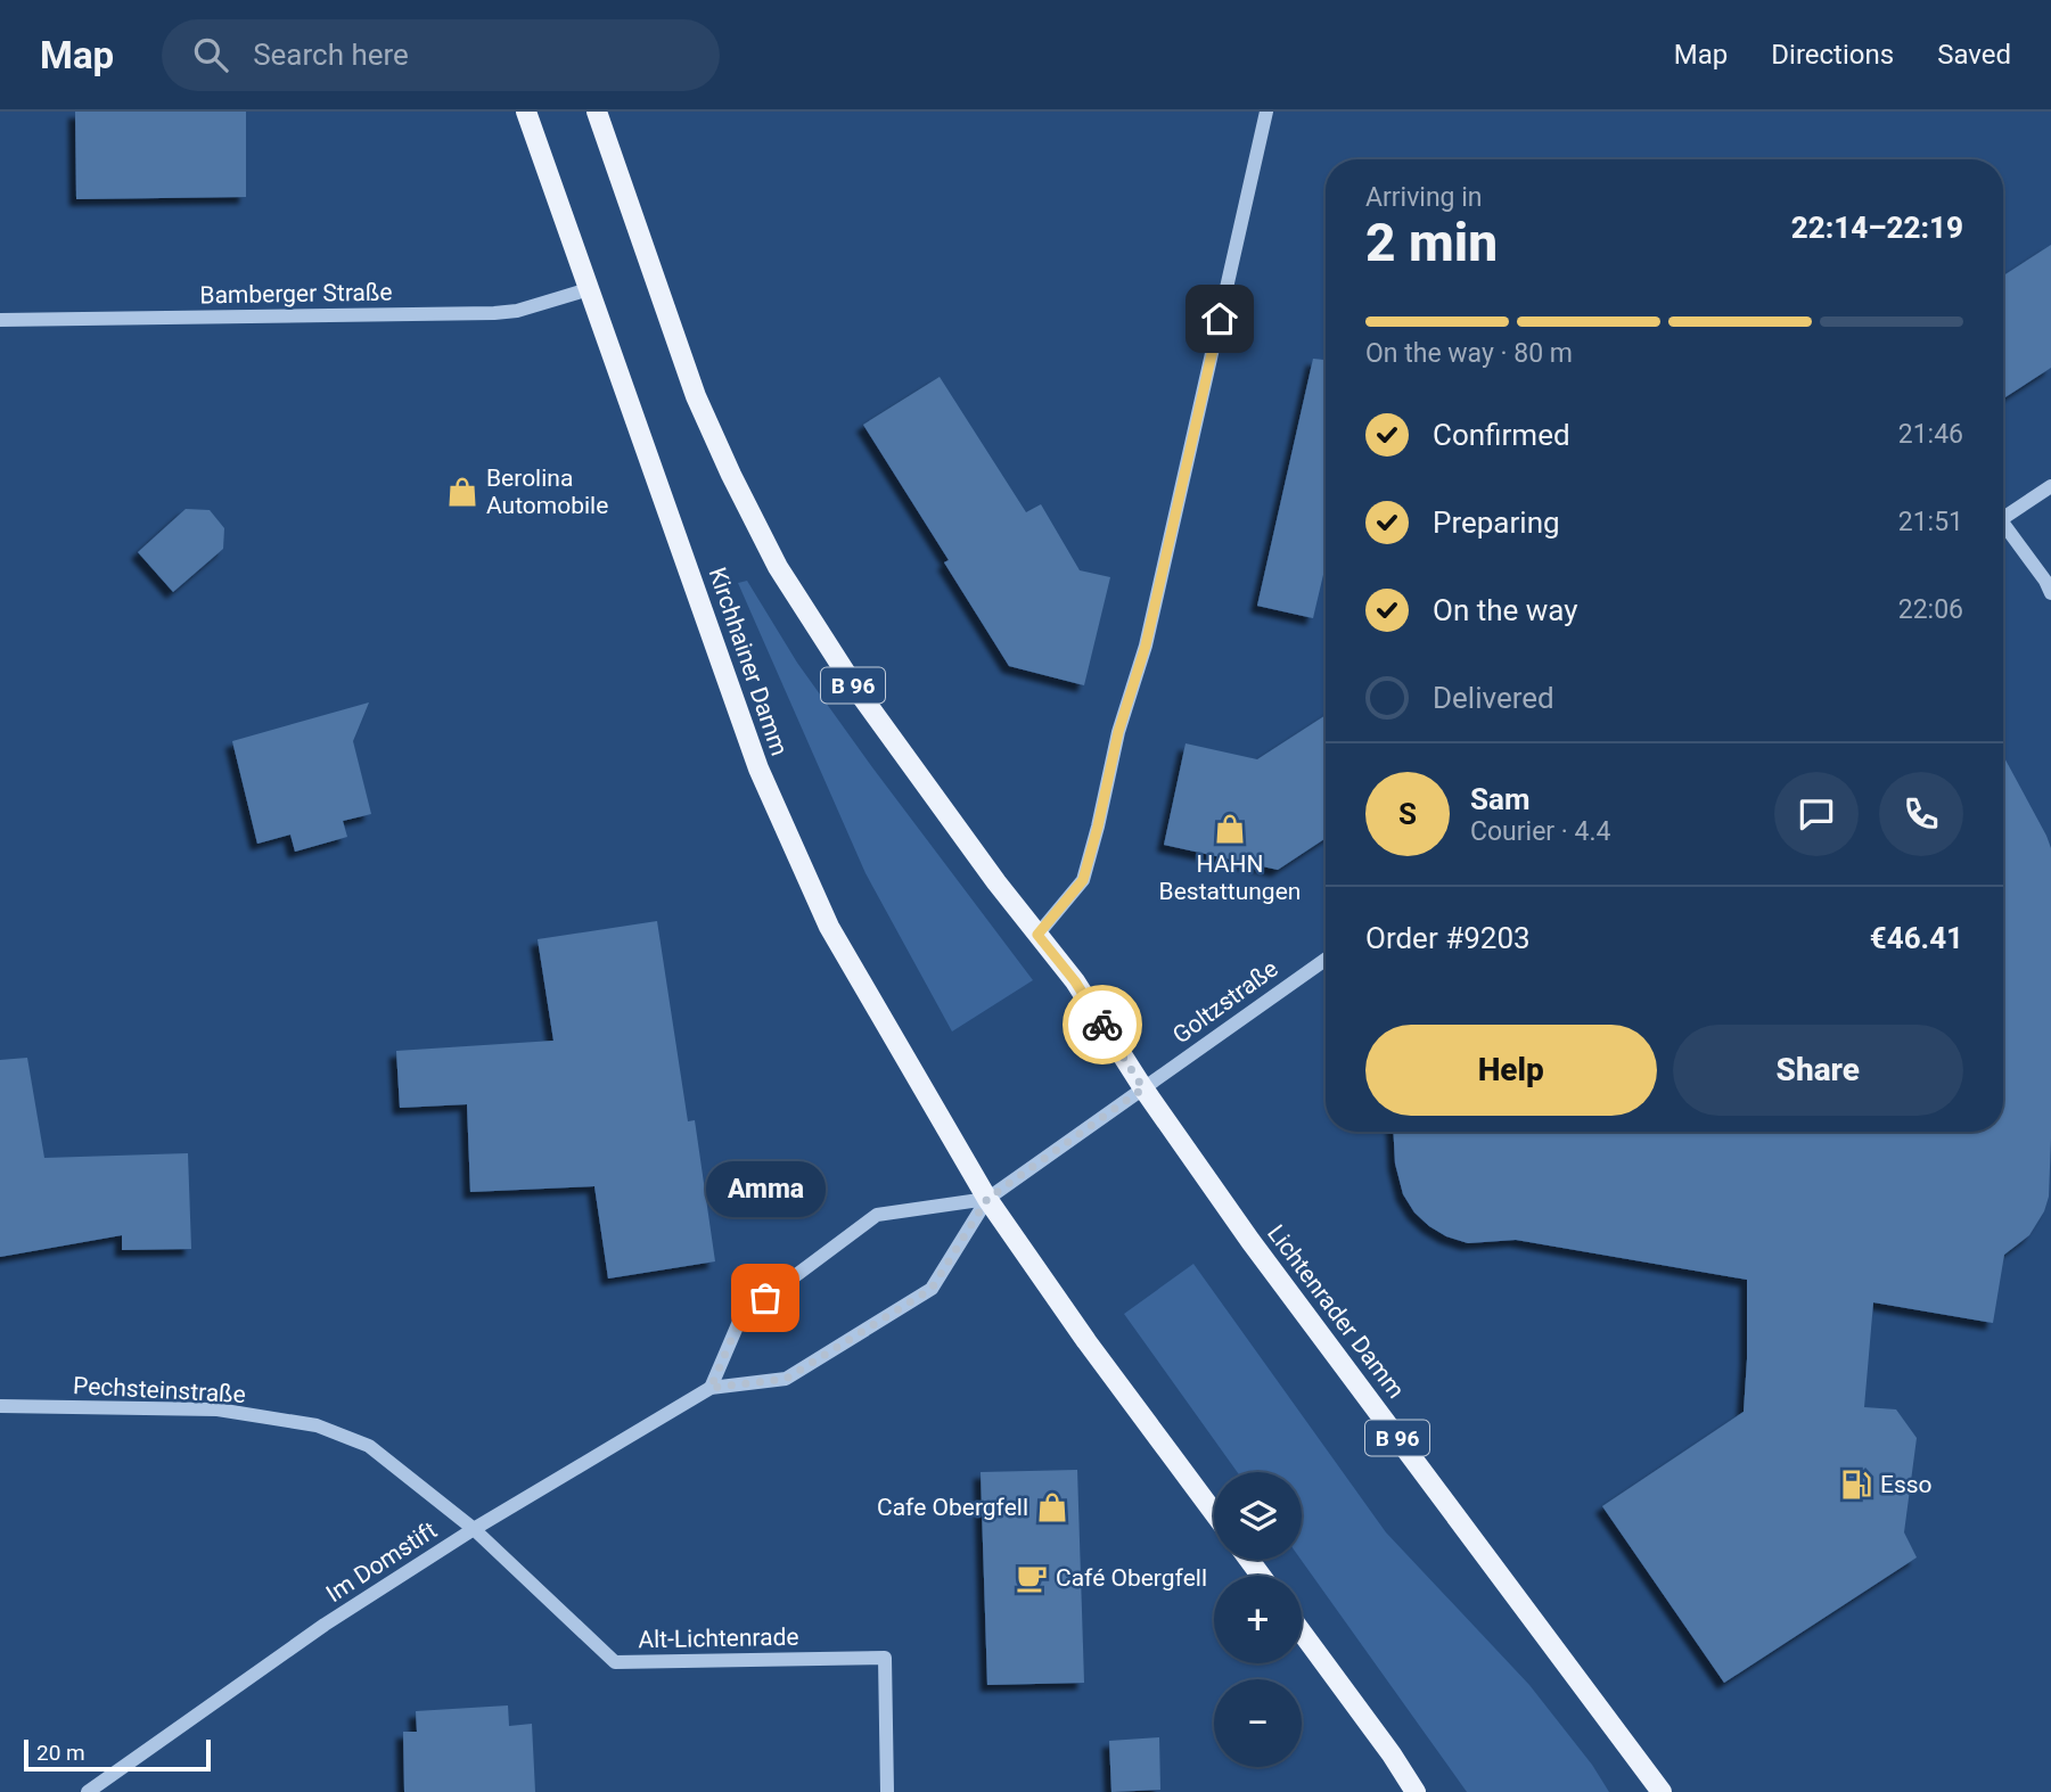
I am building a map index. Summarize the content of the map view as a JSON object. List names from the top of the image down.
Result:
{
  "streets": {
    "main road": ["Kirchhainer Damm", "B 96", "Lichtenrader Damm"],
    "street": [
      "Bamberger Straße",
      "Goltzstraße",
      "Pechsteinstraße",
      "Im Domstift",
      "Alt-Lichtenrade"
    ]
  },
  "crossings": [
    ["Bamberger Straße", "Kirchhainer Damm"],
    ["Kirchhainer Damm", "Goltzstraße"],
    ["Kirchhainer Damm", "Im Domstift"],
    ["B 96", "Goltzstraße"],
    ["B 96", "Lichtenrader Damm"],
    ["Goltzstraße", "Lichtenrader Damm"],
    ["Goltzstraße", "Im Domstift"],
    ["Pechsteinstraße", "Im Domstift"],
    ["Pechsteinstraße", "Alt-Lichtenrade"],
    ["Im Domstift", "Alt-Lichtenrade"]
  ],
  "places": {
    "shop": ["Berolina Automobile", "HAHN Bestattungen", "Cafe Obergfell"],
    "other": ["Amma"],
    "fuel station": ["Esso"],
    "cafe": ["Café Obergfell"]
  },
  "scale_bar": "20 m",
  "page": {
    "header": "Map",
    "search": "Search here",
    "nav": ["Map", "Directions", "Saved"],
    "heading": ["2 min", "Arriving in", "22:14–22:19"],
    "panel": [
      "Sam",
      "Courier · 4.4",
      "Order #9203",
      "€46.41"
    ],
    "bar": "On the way · 80 m",
    "list": [
      ["Confirmed", "21:46"],
      ["Preparing", "21:51"],
      ["On the way", "22:06"],
      "Delivered"
    ],
    "round": "S",
    "buttons": ["Help", "Share"],
    "bubble": "Amma",
    "map_buttons": ["+", "−"],
    "scale": "20 m"
  }
}
